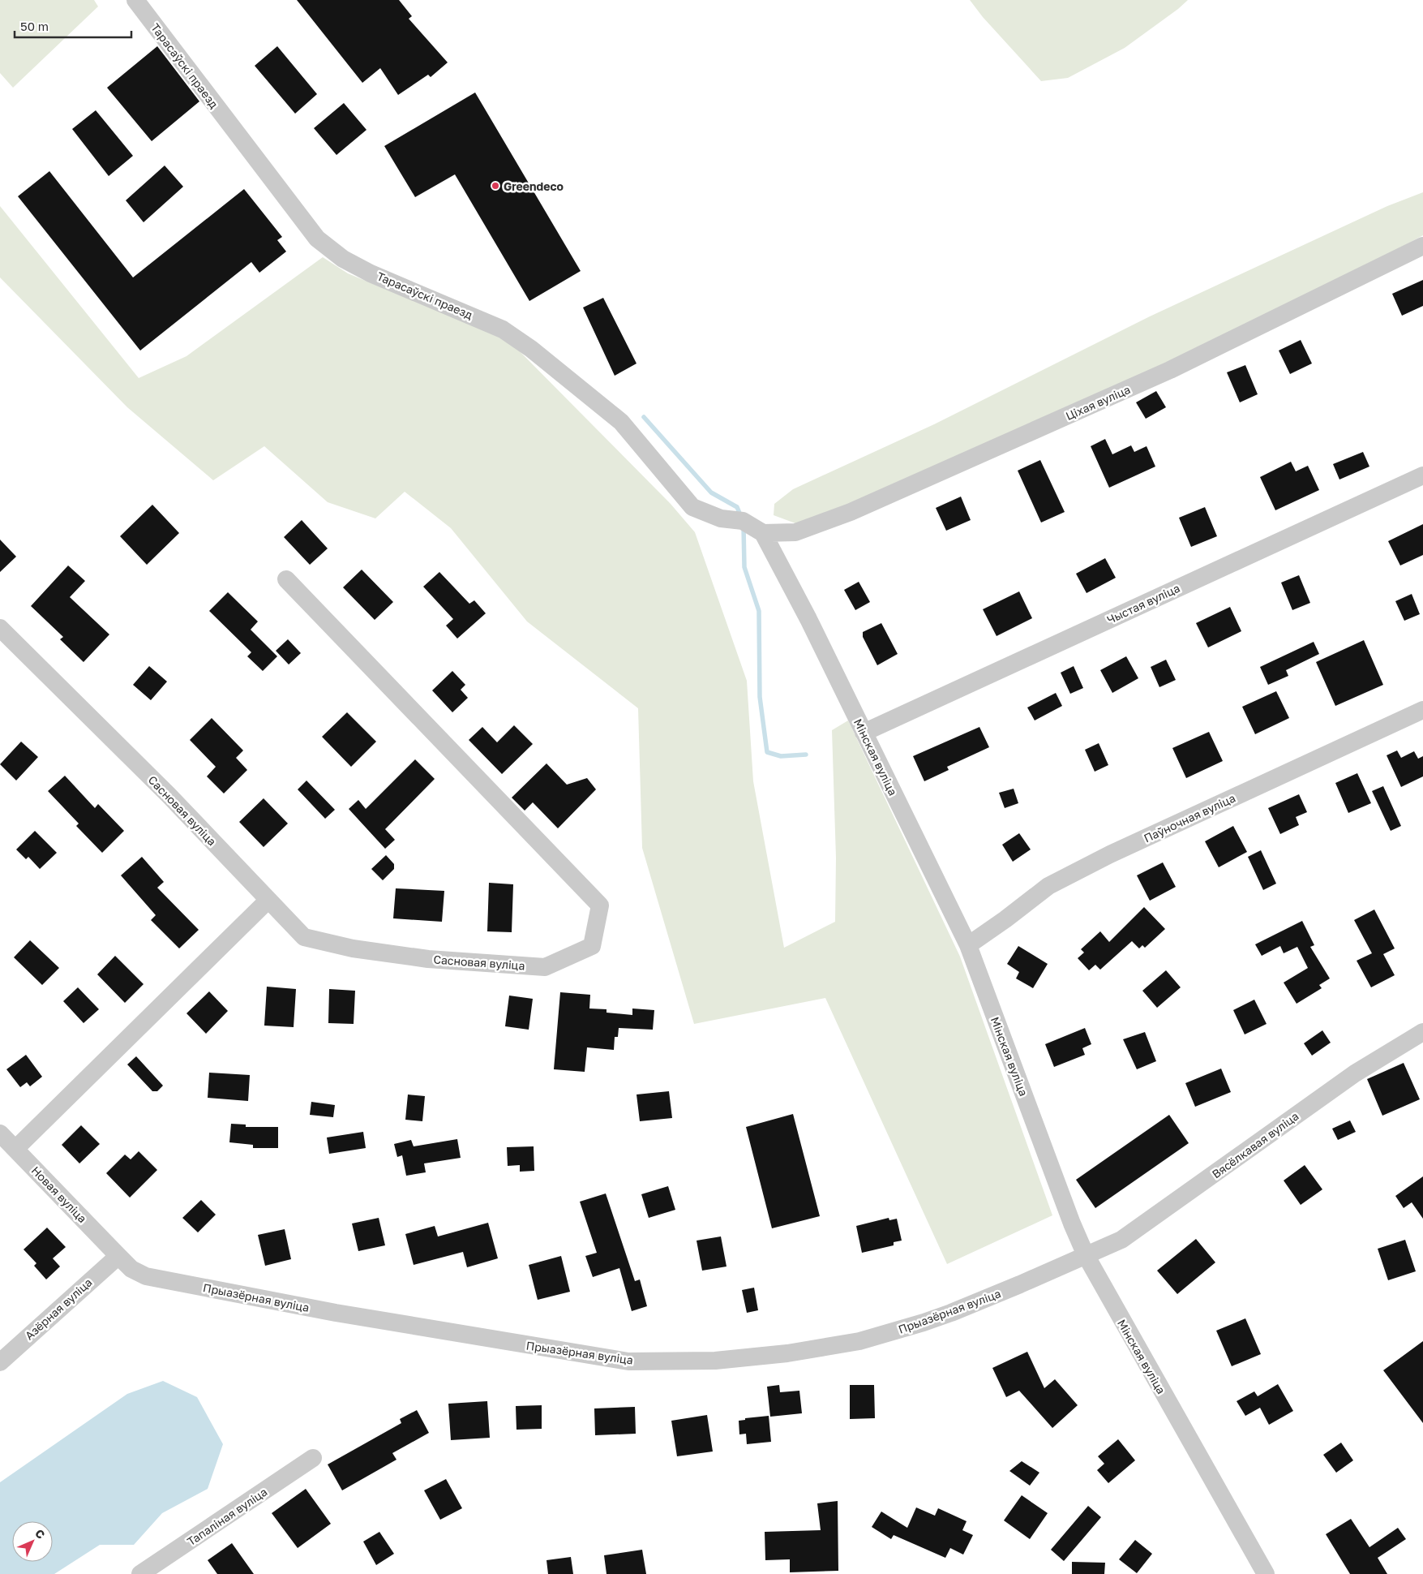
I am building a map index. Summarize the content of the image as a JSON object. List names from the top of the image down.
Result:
{
  "streets": {
    "street": [
      "Тарасаўскі праезд",
      "Ціхая вуліца",
      "Чыстая вуліца",
      "Мінская вуліца",
      "Сасновая вуліца",
      "Паўночная вуліца",
      "Вясёлкавая вуліца",
      "Новая вуліца",
      "Прыазёрная вуліца",
      "Азёрная вуліца",
      "Тапаліная вуліца"
    ]
  },
  "crossings": [
    ["Тарасаўскі праезд", "Ціхая вуліца"],
    ["Тарасаўскі праезд", "Мінская вуліца"],
    ["Ціхая вуліца", "Мінская вуліца"],
    ["Чыстая вуліца", "Мінская вуліца"],
    ["Мінская вуліца", "Паўночная вуліца"],
    ["Мінская вуліца", "Вясёлкавая вуліца"],
    ["Мінская вуліца", "Прыазёрная вуліца"],
    ["Вясёлкавая вуліца", "Прыазёрная вуліца"],
    ["Новая вуліца", "Прыазёрная вуліца"],
    ["Новая вуліца", "Азёрная вуліца"],
    ["Прыазёрная вуліца", "Азёрная вуліца"]
  ],
  "places": ["Greendeco"],
  "scale_bar": "50 m",
  "north": "top right"
}
